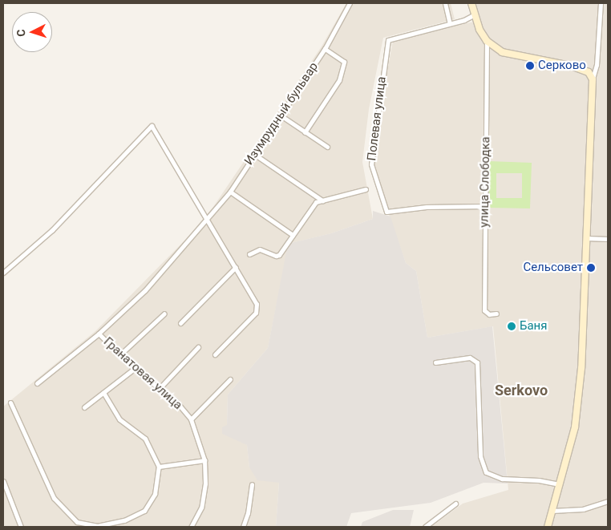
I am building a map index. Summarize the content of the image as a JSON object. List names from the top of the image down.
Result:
{
  "streets": {
    "street": [
      "Изумрудный бульвар",
      "Полевая улица",
      "улица Слободка",
      "Гранатовая улица"
    ]
  },
  "crossings": [
    ["Изумрудный бульвар", "Гранатовая улица"],
    ["Полевая улица", "улица Слободка"]
  ],
  "districts": ["Serkovo"],
  "places": ["Серково", "Сельсовет", "Баня"],
  "north": "left"
}
